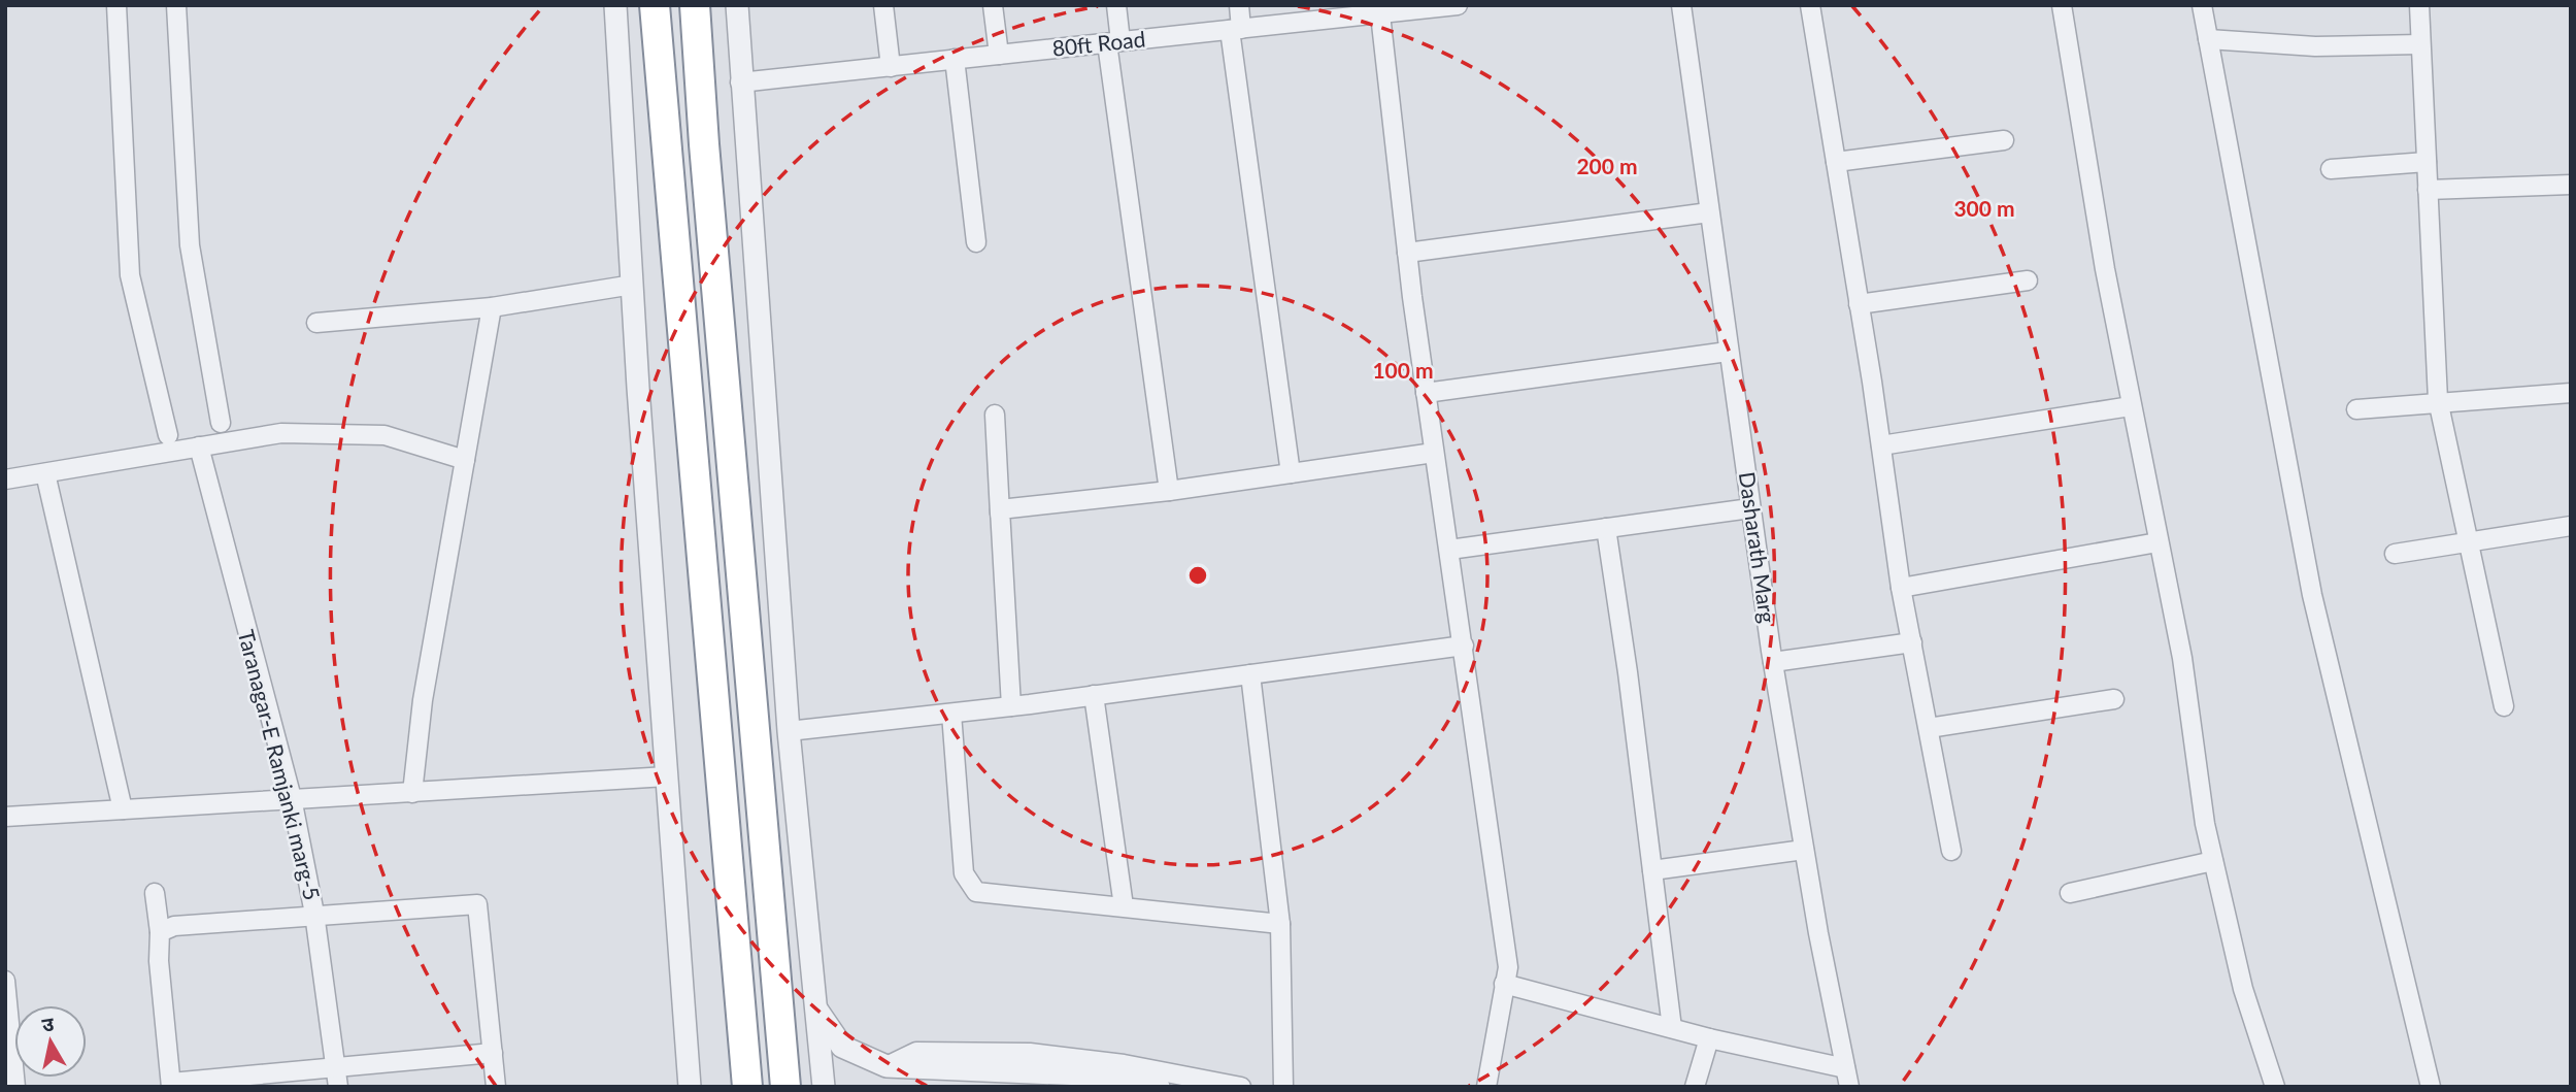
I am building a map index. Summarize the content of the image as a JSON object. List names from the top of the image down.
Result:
{
  "streets": {
    "street": ["80ft Road", "Dasharath Marg", "Taranagar-E Ramjanki marg-5"]
  },
  "north": "top",
  "rings": ["200 m", "300 m", "100 m"]
}
